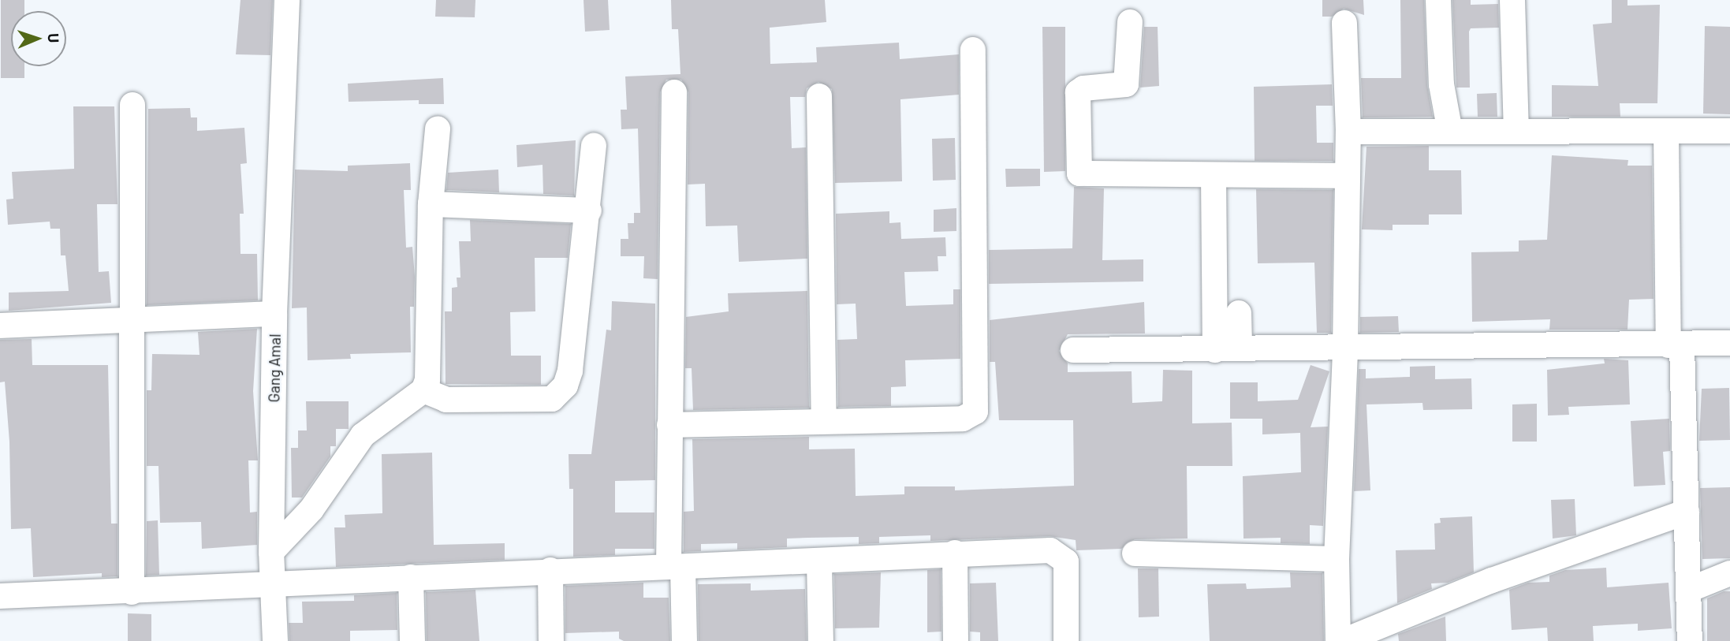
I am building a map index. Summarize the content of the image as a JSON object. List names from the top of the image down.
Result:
{
  "streets": {
    "street": ["Gang Amal"]
  },
  "north": "right"
}
